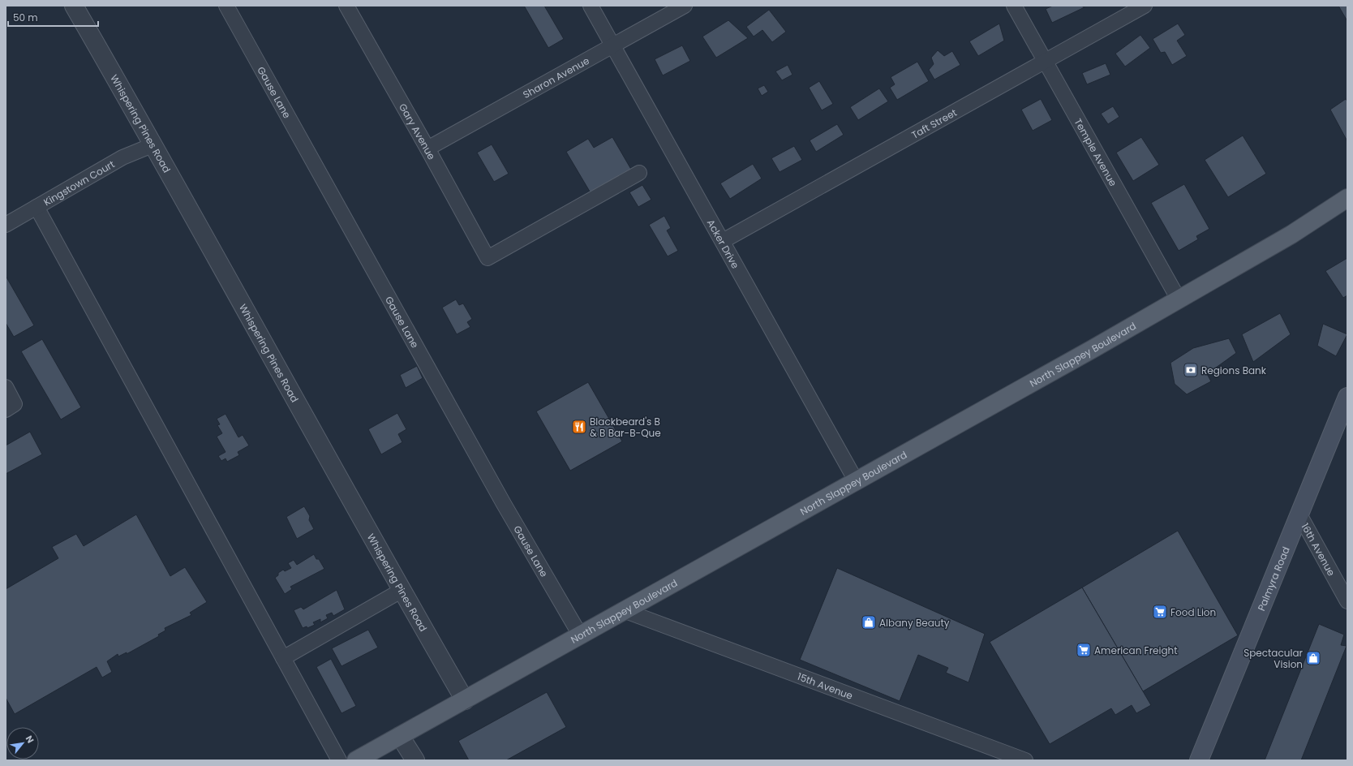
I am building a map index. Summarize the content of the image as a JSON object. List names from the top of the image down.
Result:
{
  "streets": {
    "main road": ["North Slappey Boulevard", "Palmyra Road"],
    "street": [
      "Sharon Avenue",
      "Gause Lane",
      "Taft Street",
      "Whispering Pines Road",
      "Gary Avenue",
      "Temple Avenue",
      "Kingstown Court",
      "Acker Drive",
      "16th Avenue",
      "15th Avenue"
    ]
  },
  "crossings": [
    ["Sharon Avenue", "Gary Avenue"],
    ["Sharon Avenue", "Acker Drive"],
    ["Gause Lane", "North Slappey Boulevard"],
    ["Taft Street", "Temple Avenue"],
    ["Taft Street", "Acker Drive"],
    ["Whispering Pines Road", "Kingstown Court"],
    ["Whispering Pines Road", "North Slappey Boulevard"],
    ["Temple Avenue", "North Slappey Boulevard"],
    ["Acker Drive", "North Slappey Boulevard"],
    ["North Slappey Boulevard", "15th Avenue"],
    ["16th Avenue", "Palmyra Road"]
  ],
  "places": {
    "bank": ["Regions Bank"],
    "restaurant": ["Blackbeard's B & B Bar-B-Que"],
    "supermarket": ["Food Lion", "American Freight"],
    "shop": ["Albany Beauty", "Spectacular Vision"]
  },
  "scale_bar": "50 m",
  "north": "top right"
}
